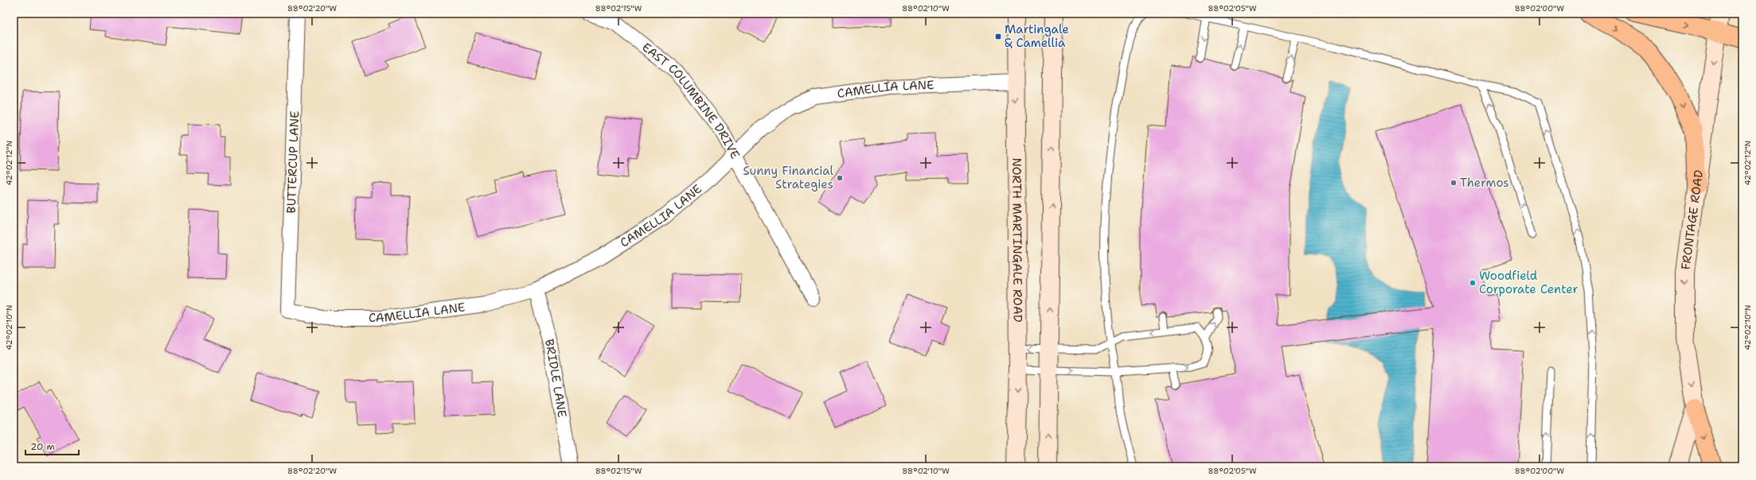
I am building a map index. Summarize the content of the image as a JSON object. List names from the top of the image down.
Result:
{
  "streets": {
    "street": [
      "CAMELLIA LANE",
      "EAST COLUMBINE DRIVE",
      "BUTTERCUP LANE",
      "FRONTAGE ROAD",
      "NORTH MARTINGALE ROAD",
      "BRIDLE LANE"
    ]
  },
  "crossings": [
    ["CAMELLIA LANE", "EAST COLUMBINE DRIVE"],
    ["CAMELLIA LANE", "BUTTERCUP LANE"],
    ["CAMELLIA LANE", "NORTH MARTINGALE ROAD"],
    ["CAMELLIA LANE", "BRIDLE LANE"]
  ],
  "one_way": ["FRONTAGE ROAD"],
  "places": {
    "transit": ["Martingale & Camellia"],
    "other": ["Sunny Financial Strategies", "Thermos", "Woodfield Corporate Center"]
  },
  "scale_bar": "20 m",
  "coordinates": [
    "88°02'20\"W",
    "88°02'15\"W",
    "88°02'10\"W",
    "88°02'05\"W",
    "88°02'00\"W",
    "42°02'12\"N",
    "42°02'10\"N"
  ]
}
